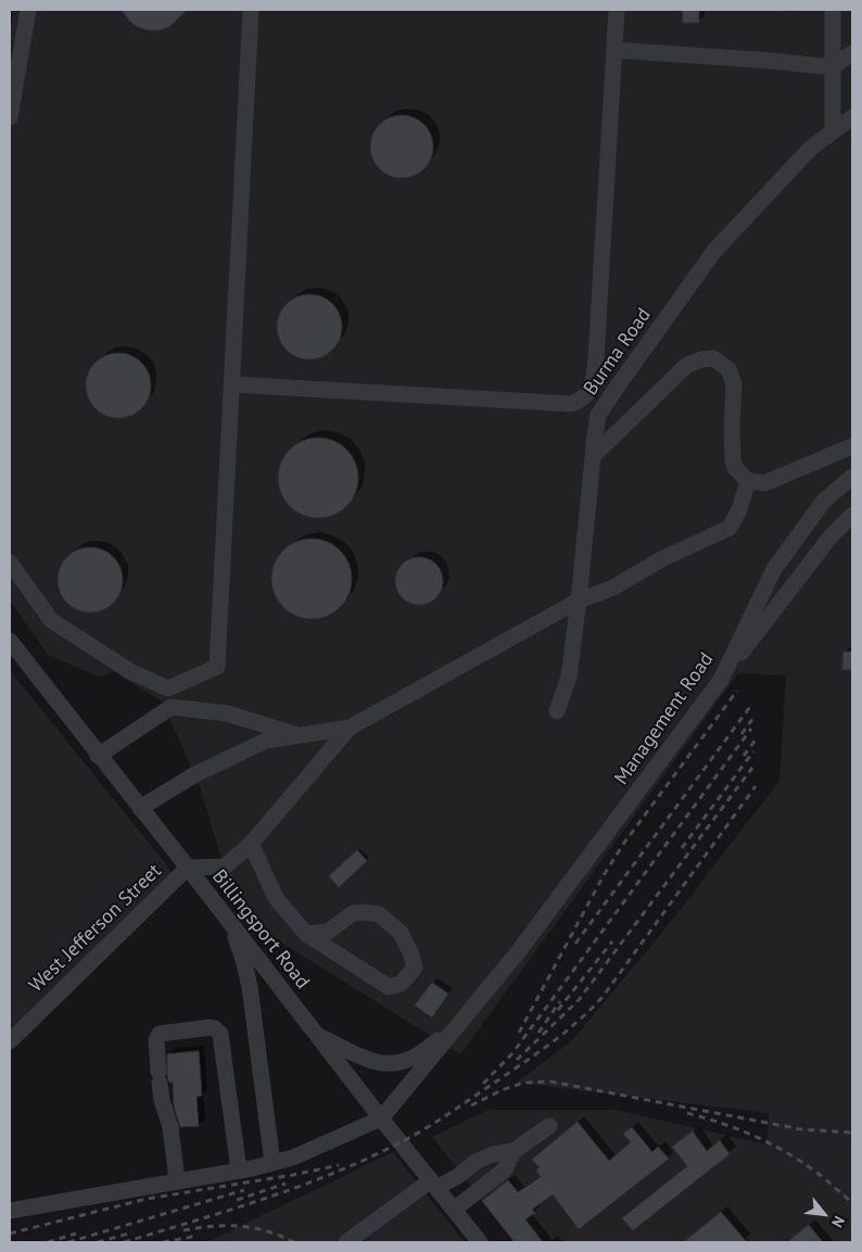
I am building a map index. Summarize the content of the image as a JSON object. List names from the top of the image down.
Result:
{
  "streets": {
    "street": [
      "Burma Road",
      "Management Road",
      "West Jefferson Street",
      "Billingsport Road"
    ]
  },
  "crossings": [
    ["West Jefferson Street", "Billingsport Road"]
  ],
  "north": "bottom right"
}
